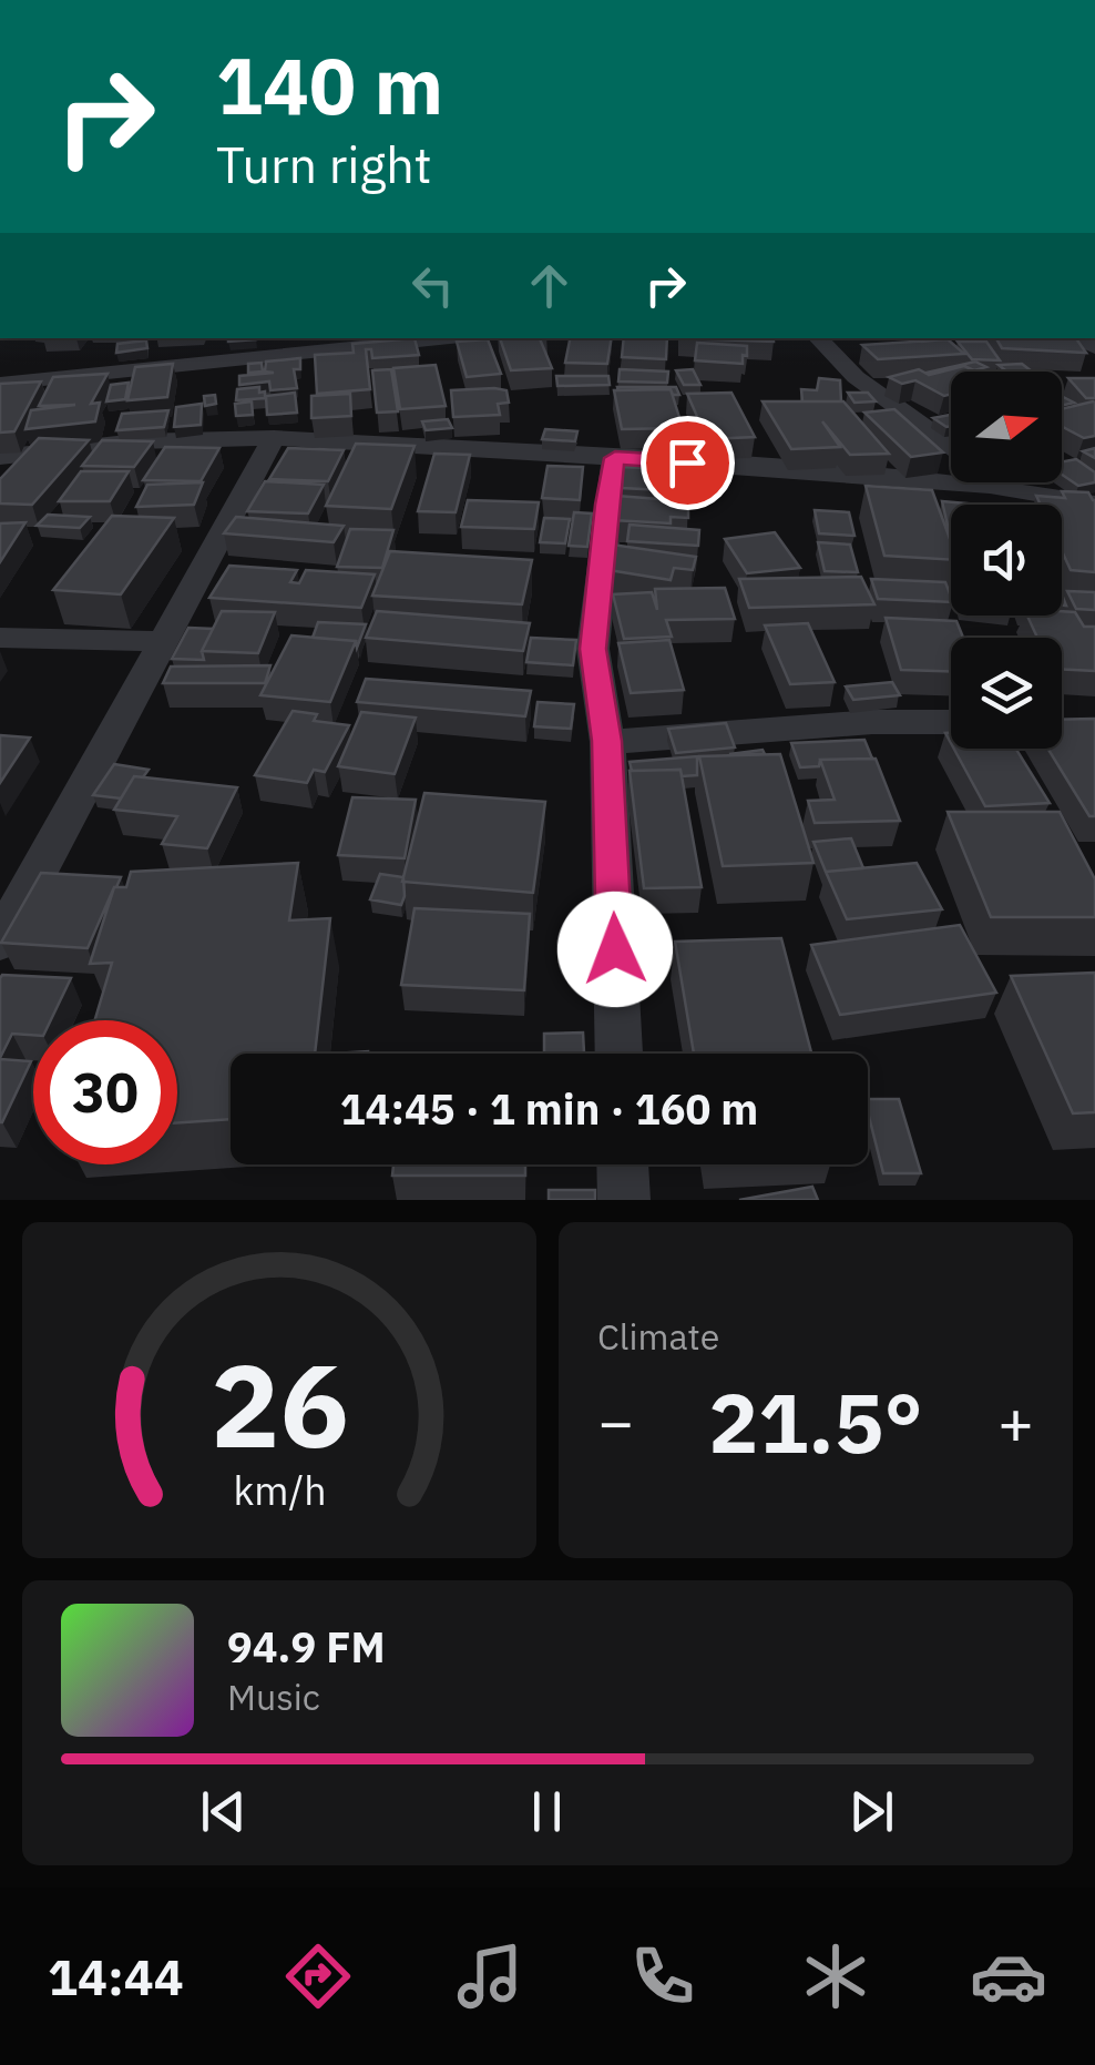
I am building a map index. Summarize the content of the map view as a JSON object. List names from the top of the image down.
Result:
{
  "north": "right",
  "page": {
    "turn": ["140 m", "Turn right"],
    "limit": "30",
    "trip": "14:45 · 1 min · 160 m",
    "tile": "Climate",
    "heat": ["−", "21.5°", "+"],
    "song": ["94.9 FM", "Music"],
    "tabs": "14:44",
    "gauge": ["26", "km/h"]
  }
}
